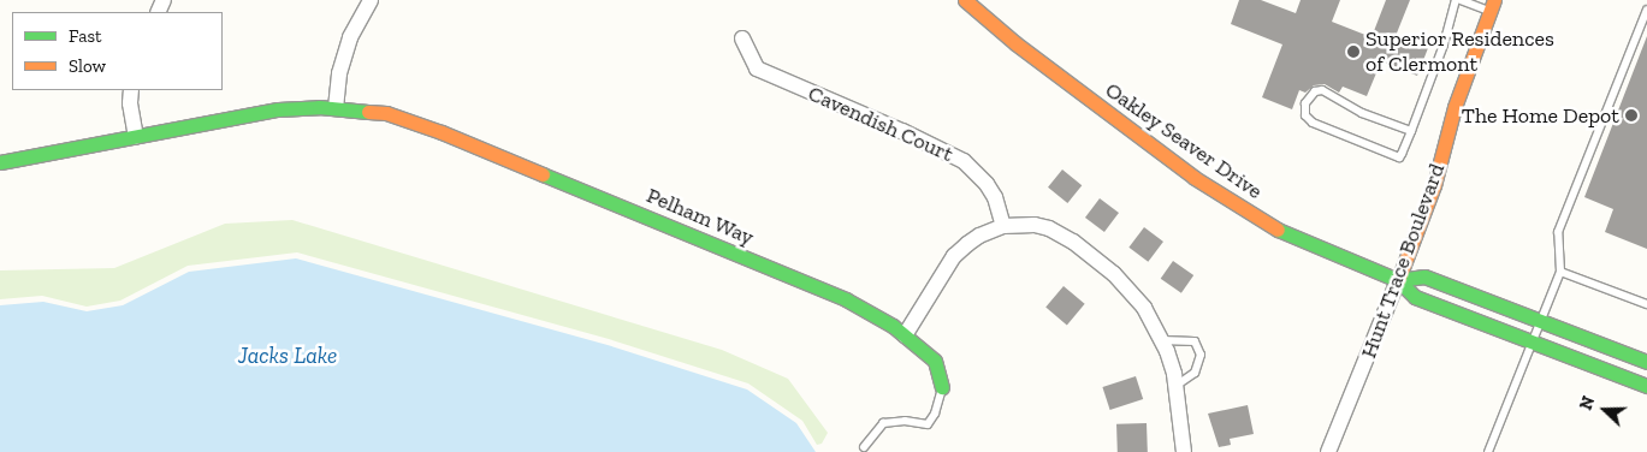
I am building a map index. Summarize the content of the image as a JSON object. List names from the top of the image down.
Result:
{
  "streets": {
    "street": [
      "Cavendish Court",
      "Oakley Seaver Drive",
      "Pelham Way",
      "Hunt Trace Boulevard"
    ]
  },
  "crossings": [
    ["Oakley Seaver Drive", "Hunt Trace Boulevard"]
  ],
  "water": ["Jacks Lake"],
  "places": ["Superior Residences of Clermont", "The Home Depot"],
  "legend": ["Fast", "Slow"],
  "north": "left"
}
